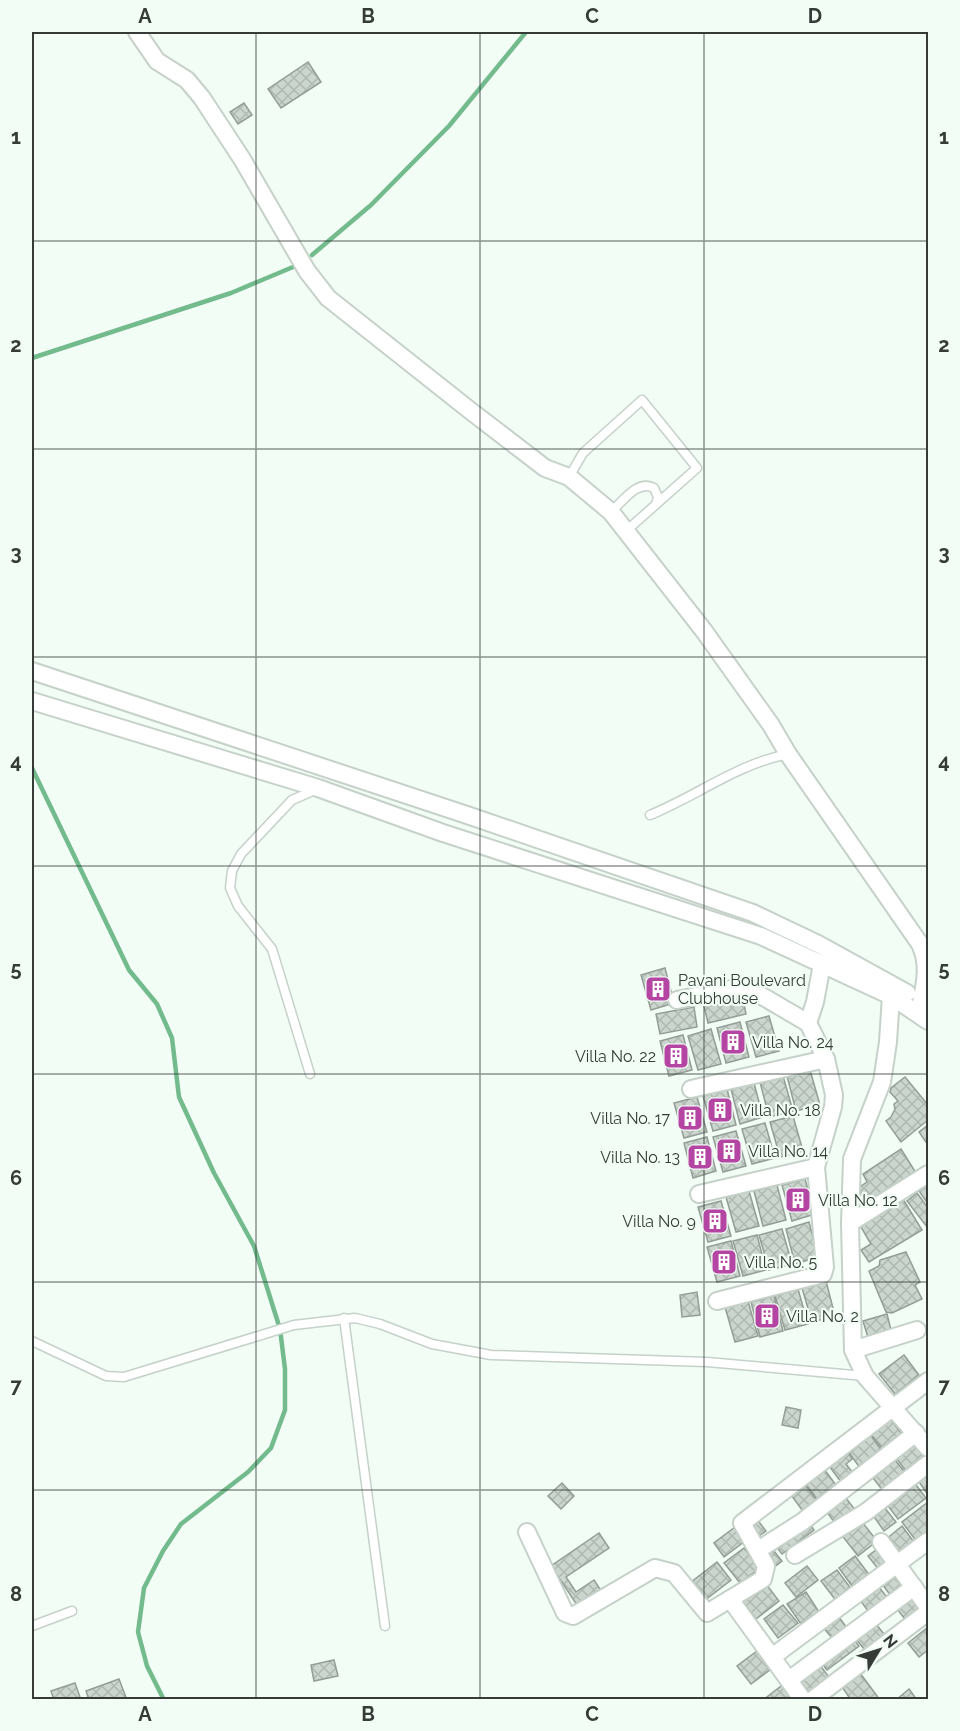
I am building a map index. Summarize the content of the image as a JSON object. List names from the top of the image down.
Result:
{
  "places": {
    "building": [
      "Pavani Boulevard Clubhouse",
      "Villa No. 24",
      "Villa No. 22",
      "Villa No. 18",
      "Villa No. 17",
      "Villa No. 14",
      "Villa No. 13",
      "Villa No. 12",
      "Villa No. 9",
      "Villa No. 5",
      "Villa No. 2"
    ]
  },
  "north": "top right",
  "grid": {
    "columns": [
      "A",
      "B",
      "C",
      "D"
    ],
    "rows": [
      "1",
      "2",
      "3",
      "4",
      "5",
      "6",
      "7",
      "8"
    ]
  }
}
